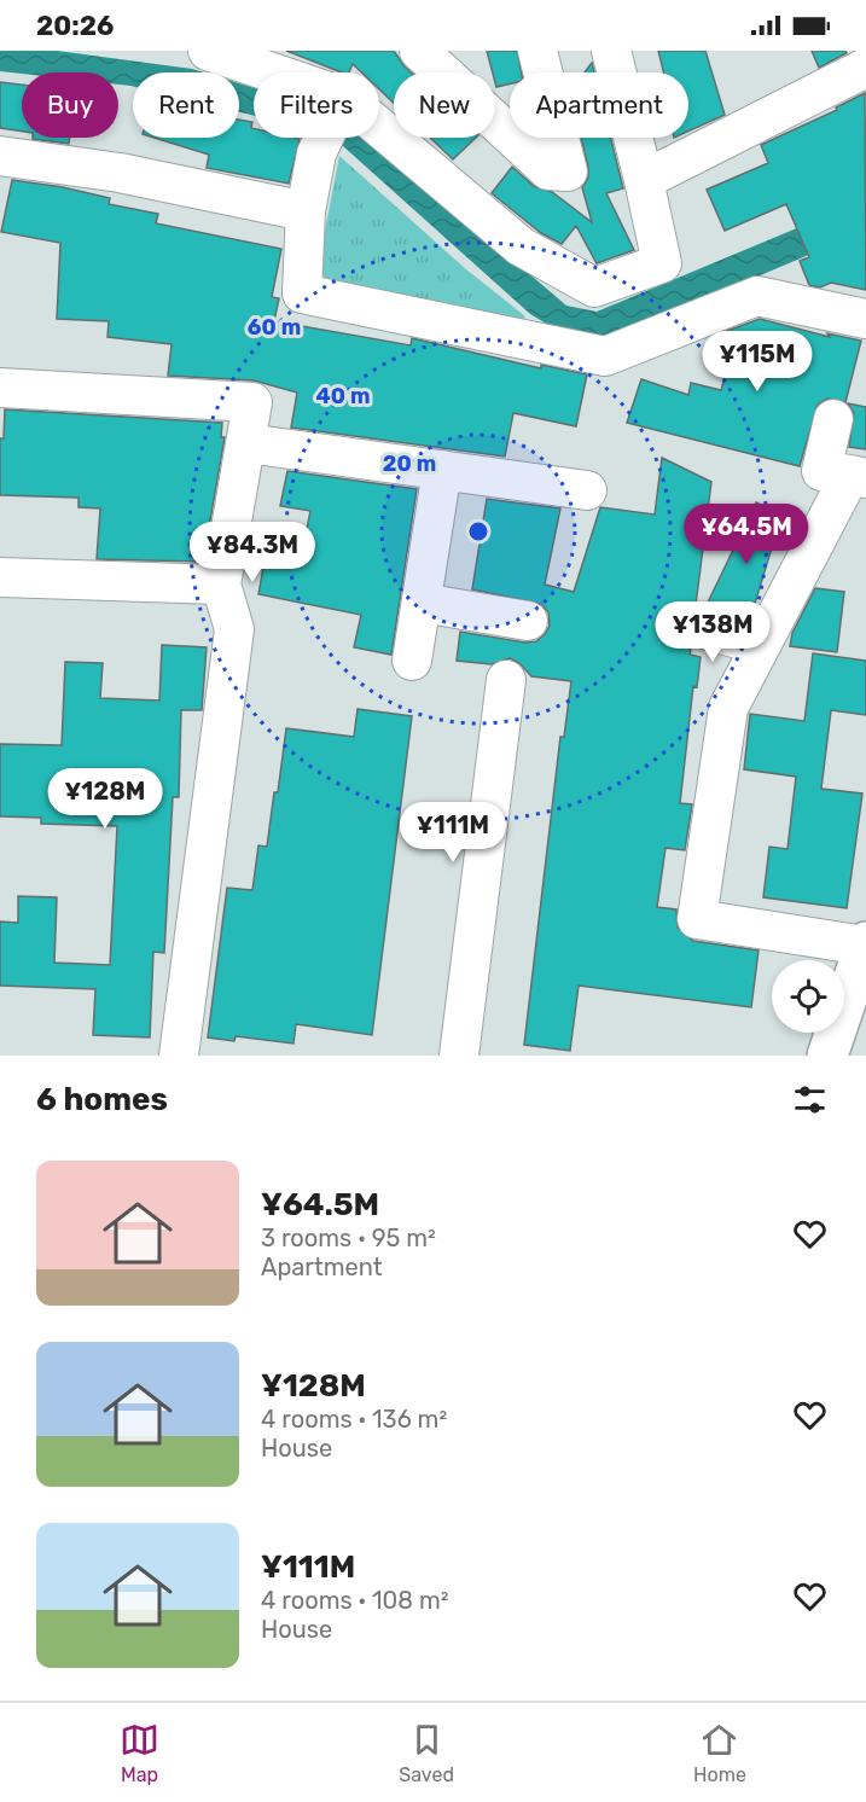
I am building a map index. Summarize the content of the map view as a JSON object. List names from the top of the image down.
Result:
{
  "page": {
    "status": "20:26",
    "chip": [
      "Buy",
      "Rent",
      "Filters",
      "New",
      "Apartment"
    ],
    "price": [
      "¥115M",
      "¥64.5M",
      "¥84.3M",
      "¥138M",
      "¥128M",
      "¥111M"
    ],
    "heading": "6 homes",
    "list": [
      {
        "name": "¥64.5M",
        "note": "3 rooms · 95 m² · Apartment"
      },
      {
        "name": "¥128M",
        "note": "4 rooms · 136 m² · House"
      },
      {
        "name": "¥111M",
        "note": "4 rooms · 108 m² · House"
      }
    ],
    "tabs": ["Map", "Saved", "Home"]
  },
  "rings": ["60 m", "40 m", "20 m"]
}
